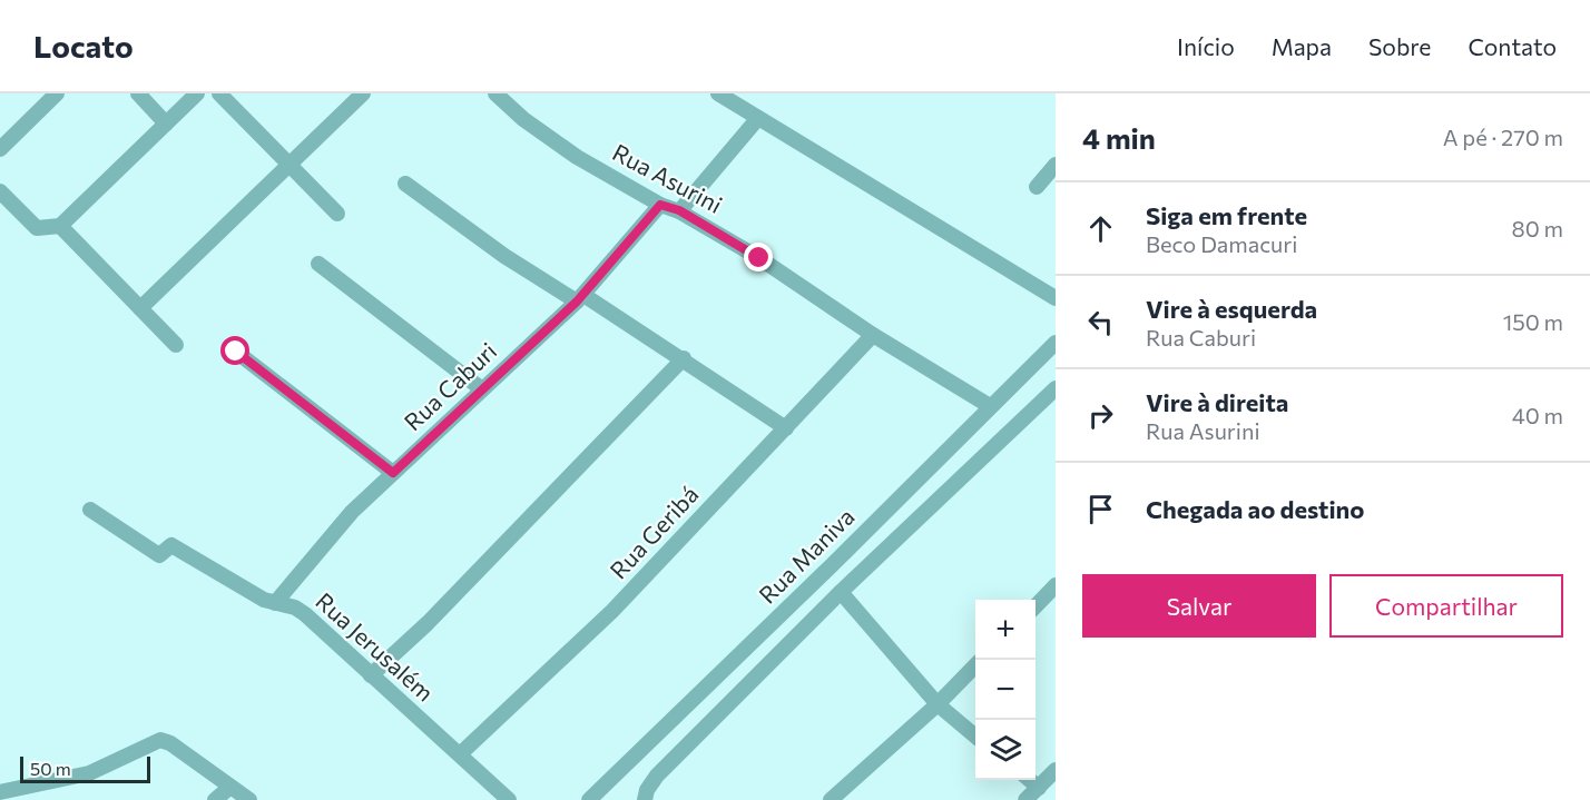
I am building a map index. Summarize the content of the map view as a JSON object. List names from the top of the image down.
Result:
{
  "streets": {
    "street": [
      "Rua Asurini",
      "Rua Caburi",
      "Rua Geribá",
      "Rua Maniva",
      "Rua Jerusalém"
    ]
  },
  "crossings": [
    ["Rua Asurini", "Rua Caburi"],
    ["Rua Asurini", "Rua Geribá"],
    ["Rua Asurini", "Rua Maniva"],
    ["Rua Caburi", "Rua Jerusalém"],
    ["Rua Geribá", "Rua Jerusalém"]
  ],
  "scale_bar": "50 m",
  "page": {
    "header": "Locato",
    "nav": [
      "Início",
      "Mapa",
      "Sobre",
      "Contato"
    ],
    "heading": ["4 min", "A pé · 270 m"],
    "list": [
      ["Siga em frente", "Beco Damacuri", "80 m"],
      ["Vire à esquerda", "Rua Caburi", "150 m"],
      ["Vire à direita", "Rua Asurini", "40 m"],
      "Chegada ao destino"
    ],
    "buttons": ["Salvar", "Compartilhar"],
    "map_buttons": ["+", "−"],
    "scale": "50 m"
  }
}
